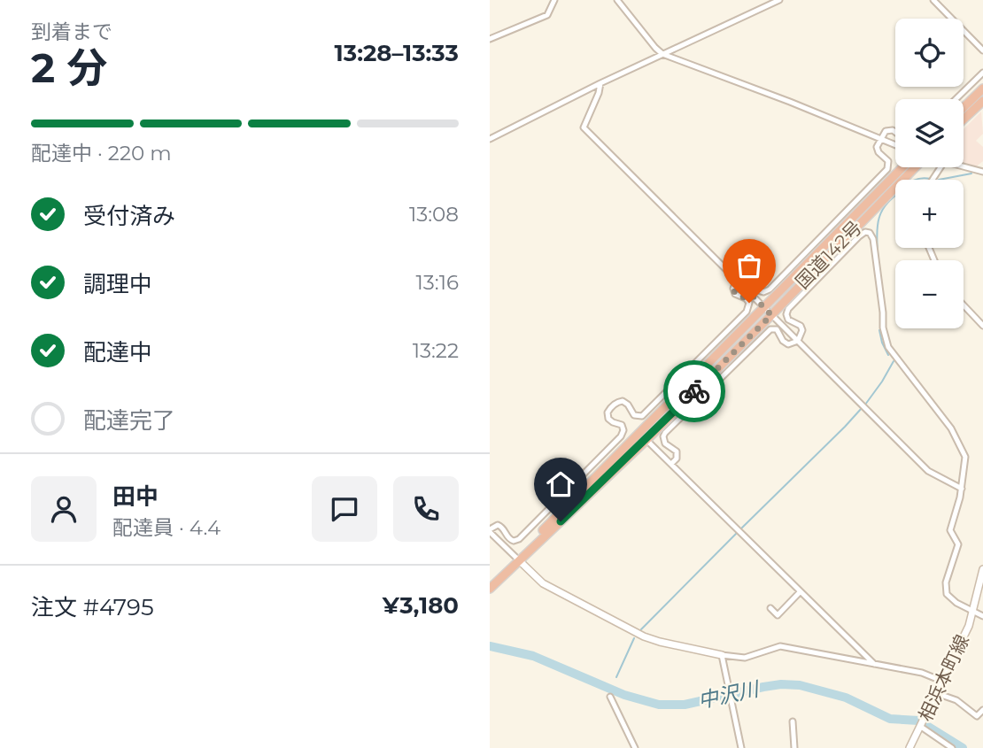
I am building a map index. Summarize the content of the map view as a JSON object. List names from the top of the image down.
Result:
{
  "streets": {
    "highway": ["国道142号"],
    "street": ["相浜本町線"]
  },
  "water": ["中沢川"],
  "page": {
    "heading": ["2 分", "到着まで", "13:28–13:33"],
    "panel": [
      "田中",
      "配達員 · 4.4",
      "注文 #4795",
      "¥3,180"
    ],
    "map_buttons": ["+", "−"],
    "bar": "配達中 · 220 m",
    "list": [
      ["受付済み", "13:08"],
      ["調理中", "13:16"],
      ["配達中", "13:22"],
      "配達完了"
    ]
  }
}
